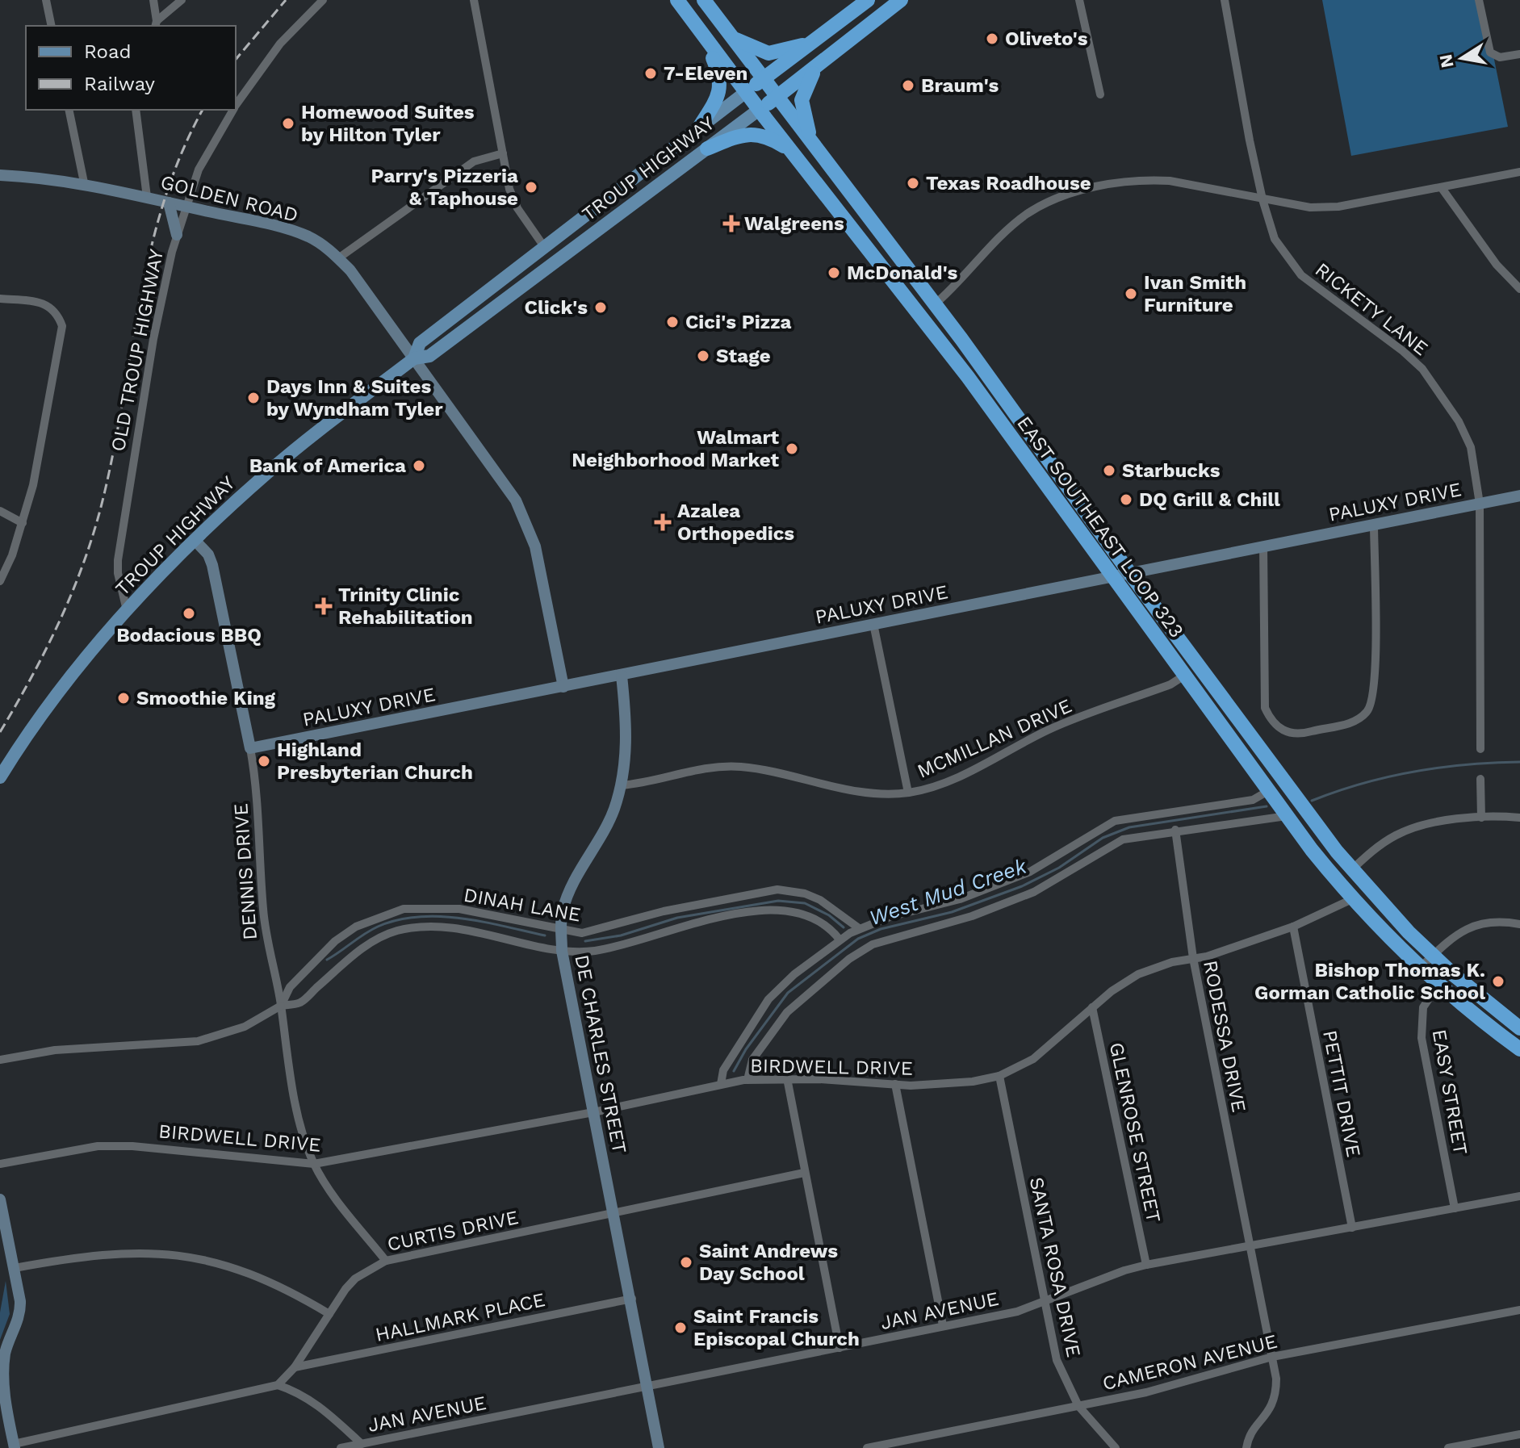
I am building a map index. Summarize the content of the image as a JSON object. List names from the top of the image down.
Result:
{
  "streets": {
    "highway": ["TROUP HIGHWAY", "EAST SOUTHEAST LOOP 323"],
    "street": [
      "GOLDEN ROAD",
      "RICKETY LANE",
      "OLD TROUP HIGHWAY",
      "PALUXY DRIVE",
      "MCMILLAN DRIVE",
      "DENNIS DRIVE",
      "DINAH LANE",
      "RODESSA DRIVE",
      "DE CHARLES STREET",
      "BIRDWELL DRIVE",
      "EASY STREET",
      "PETTIT DRIVE",
      "GLENROSE STREET",
      "CURTIS DRIVE",
      "SANTA ROSA DRIVE",
      "JAN AVENUE",
      "HALLMARK PLACE",
      "CAMERON AVENUE"
    ]
  },
  "crossings": [
    ["TROUP HIGHWAY", "GOLDEN ROAD"],
    ["TROUP HIGHWAY", "OLD TROUP HIGHWAY"],
    ["TROUP HIGHWAY", "EAST SOUTHEAST LOOP 323"],
    ["TROUP HIGHWAY", "DENNIS DRIVE"],
    ["GOLDEN ROAD", "OLD TROUP HIGHWAY"],
    ["GOLDEN ROAD", "PALUXY DRIVE"],
    ["RICKETY LANE", "PALUXY DRIVE"],
    ["PALUXY DRIVE", "EAST SOUTHEAST LOOP 323"],
    ["PALUXY DRIVE", "DENNIS DRIVE"],
    ["PALUXY DRIVE", "DE CHARLES STREET"],
    ["EAST SOUTHEAST LOOP 323", "MCMILLAN DRIVE"],
    ["EAST SOUTHEAST LOOP 323", "BIRDWELL DRIVE"],
    ["EAST SOUTHEAST LOOP 323", "EASY STREET"],
    ["MCMILLAN DRIVE", "DE CHARLES STREET"],
    ["DENNIS DRIVE", "DINAH LANE"],
    ["DENNIS DRIVE", "BIRDWELL DRIVE"],
    ["DENNIS DRIVE", "CURTIS DRIVE"],
    ["DINAH LANE", "DE CHARLES STREET"],
    ["RODESSA DRIVE", "BIRDWELL DRIVE"],
    ["RODESSA DRIVE", "JAN AVENUE"],
    ["RODESSA DRIVE", "CAMERON AVENUE"],
    ["DE CHARLES STREET", "BIRDWELL DRIVE"],
    ["DE CHARLES STREET", "CURTIS DRIVE"],
    ["DE CHARLES STREET", "JAN AVENUE"],
    ["DE CHARLES STREET", "HALLMARK PLACE"],
    ["BIRDWELL DRIVE", "PETTIT DRIVE"],
    ["BIRDWELL DRIVE", "GLENROSE STREET"],
    ["BIRDWELL DRIVE", "SANTA ROSA DRIVE"],
    ["EASY STREET", "JAN AVENUE"],
    ["PETTIT DRIVE", "JAN AVENUE"],
    ["GLENROSE STREET", "JAN AVENUE"],
    ["CURTIS DRIVE", "JAN AVENUE"],
    ["CURTIS DRIVE", "HALLMARK PLACE"],
    ["SANTA ROSA DRIVE", "JAN AVENUE"],
    ["SANTA ROSA DRIVE", "CAMERON AVENUE"]
  ],
  "water": ["West Mud Creek"],
  "places": {
    "other": [
      "Oliveto's",
      "7-Eleven",
      "Braum's",
      "Homewood Suites by Hilton Tyler",
      "Texas Roadhouse",
      "Parry's Pizzeria & Taphouse",
      "McDonald's",
      "Ivan Smith Furniture",
      "Click's",
      "Cici's Pizza",
      "Stage",
      "Days Inn & Suites by Wyndham Tyler",
      "Walmart Neighborhood Market",
      "Bank of America",
      "Starbucks",
      "DQ Grill & Chill",
      "Bodacious BBQ",
      "Smoothie King",
      "Highland Presbyterian Church",
      "Bishop Thomas K. Gorman Catholic School",
      "Saint Andrews Day School",
      "Saint Francis Episcopal Church"
    ],
    "health": ["Walgreens", "Azalea Orthopedics", "Trinity Clinic Rehabilitation"]
  },
  "legend": ["Road", "Railway"],
  "north": "left"
}
